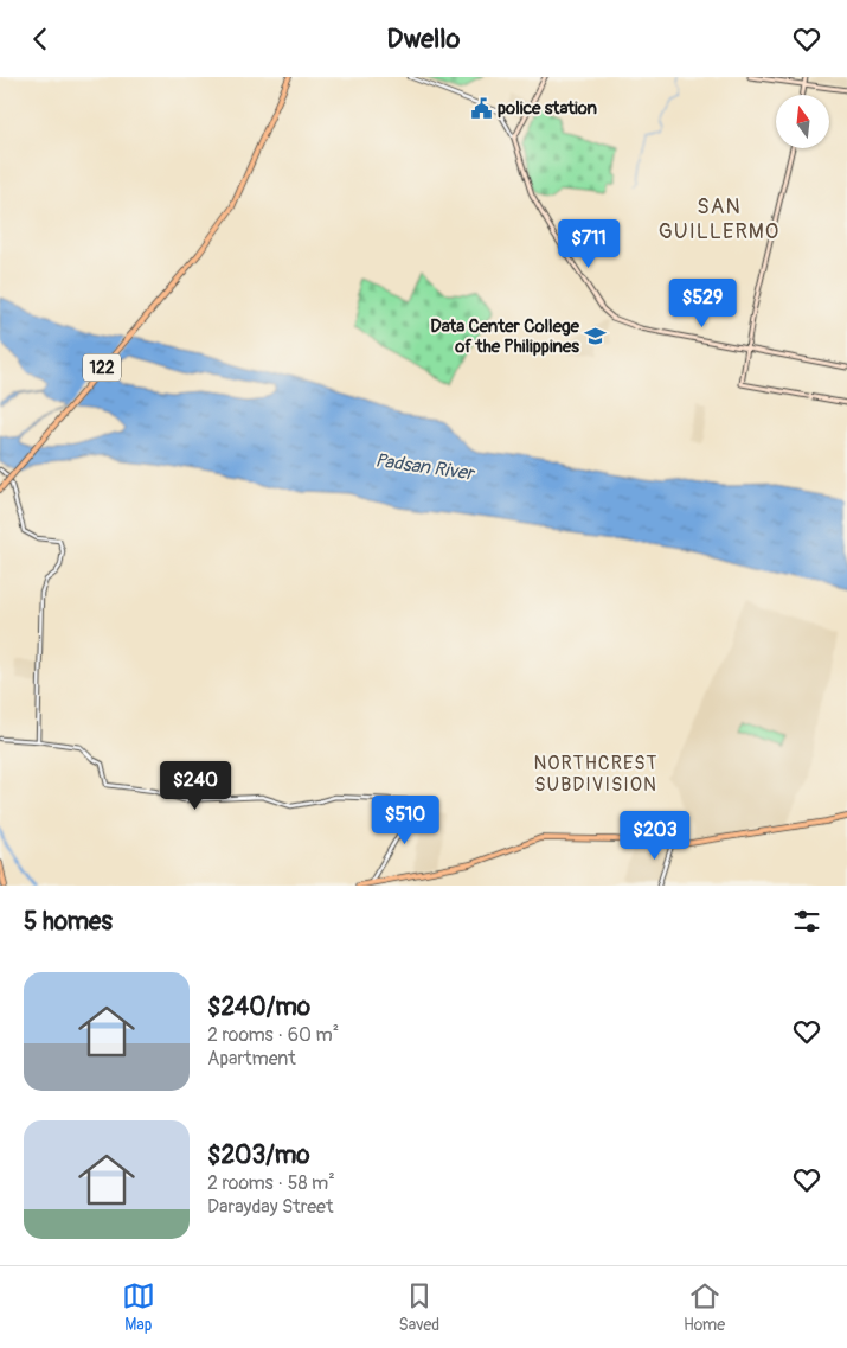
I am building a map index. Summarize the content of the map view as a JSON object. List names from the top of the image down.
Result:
{
  "streets": {
    "main road": ["122"]
  },
  "districts": ["SAN GUILLERMO", "NORTHCREST SUBDIVISION"],
  "water": ["Padsan River"],
  "places": {
    "public building": ["police station"],
    "school or university": ["Data Center College of the Philippines"]
  },
  "north": "top",
  "page": {
    "header": "Dwello",
    "price": [
      "$711",
      "$529",
      "$240",
      "$510",
      "$203"
    ],
    "heading": "5 homes",
    "list": [
      {
        "name": "$240/mo",
        "note": "2 rooms · 60 m² · Apartment"
      },
      {
        "name": "$203/mo",
        "note": "2 rooms · 58 m² · Darayday Street"
      }
    ],
    "tabs": ["Map", "Saved", "Home"]
  }
}
